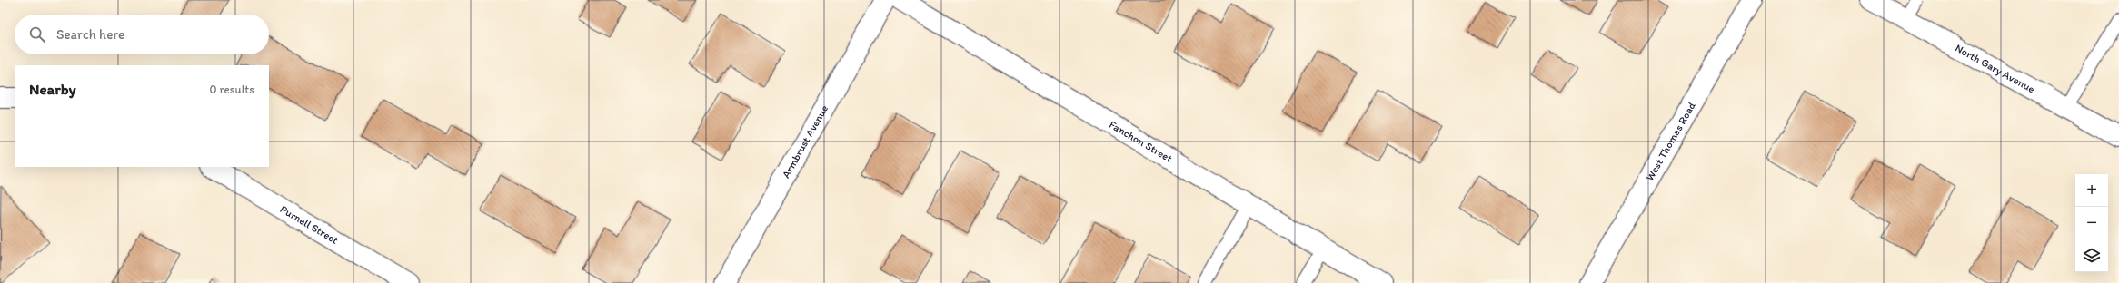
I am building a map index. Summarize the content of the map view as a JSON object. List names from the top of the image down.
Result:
{
  "streets": {
    "street": [
      "North Gary Avenue",
      "Armbrust Avenue",
      "Fanchon Street",
      "West Thomas Road",
      "Purnell Street"
    ]
  },
  "page": {
    "search": "Search here",
    "heading": ["Nearby", "0 results"],
    "map_buttons": ["+", "−"]
  }
}
